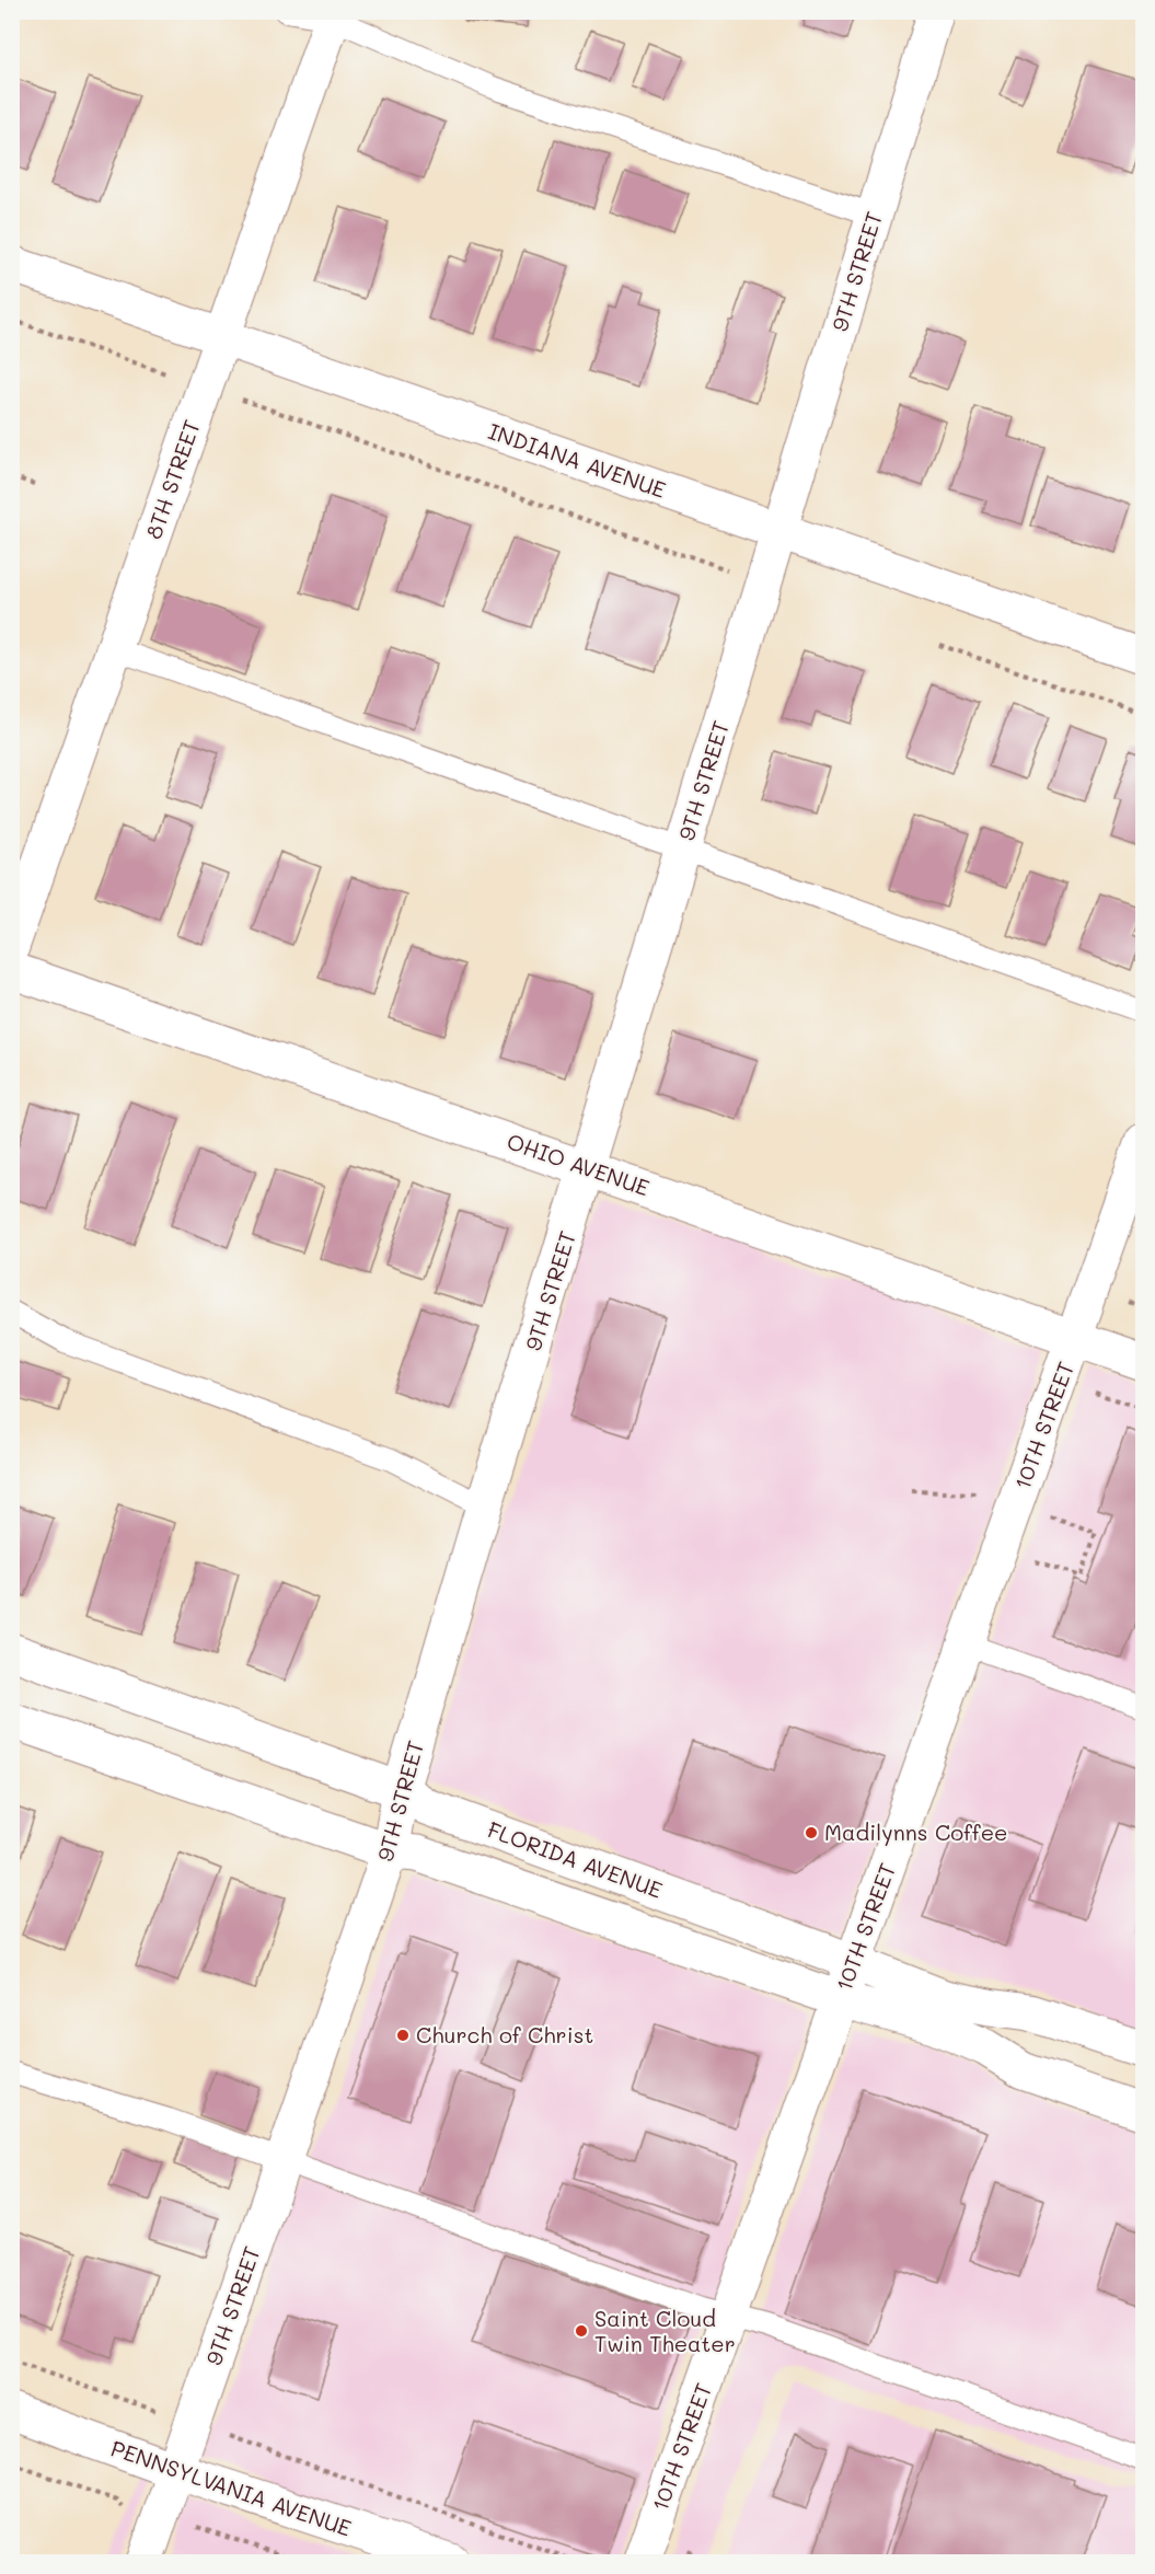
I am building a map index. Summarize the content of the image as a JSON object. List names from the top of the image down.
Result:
{
  "streets": {
    "street": [
      "9TH STREET",
      "INDIANA AVENUE",
      "8TH STREET",
      "OHIO AVENUE",
      "10TH STREET",
      "FLORIDA AVENUE",
      "PENNSYLVANIA AVENUE"
    ]
  },
  "crossings": [
    ["9TH STREET", "INDIANA AVENUE"],
    ["9TH STREET", "OHIO AVENUE"],
    ["9TH STREET", "FLORIDA AVENUE"],
    ["9TH STREET", "PENNSYLVANIA AVENUE"],
    ["INDIANA AVENUE", "8TH STREET"],
    ["OHIO AVENUE", "10TH STREET"],
    ["10TH STREET", "FLORIDA AVENUE"]
  ],
  "places": ["Madilynns Coffee", "Church of Christ", "Saint Cloud Twin Theater"]
}
